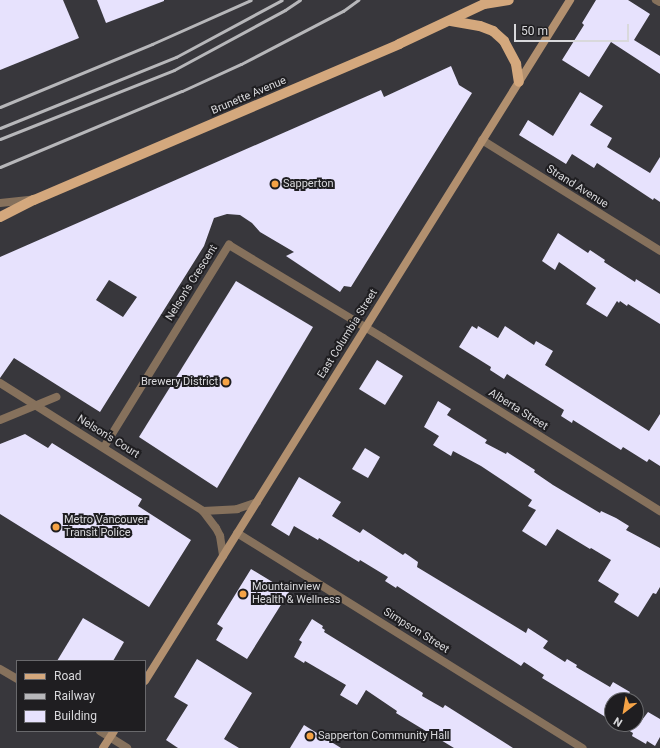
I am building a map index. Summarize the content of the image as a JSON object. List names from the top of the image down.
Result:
{
  "streets": {
    "main road": ["Brunette Avenue"],
    "street": [
      "Strand Avenue",
      "Nelson's Crescent",
      "East Columbia Street",
      "Alberta Street",
      "Nelson's Court",
      "Simpson Street"
    ]
  },
  "crossings": [
    ["Strand Avenue", "East Columbia Street"],
    ["Nelson's Crescent", "East Columbia Street"],
    ["Nelson's Crescent", "Alberta Street"],
    ["Nelson's Crescent", "Nelson's Court"],
    ["East Columbia Street", "Alberta Street"],
    ["East Columbia Street", "Nelson's Court"],
    ["East Columbia Street", "Simpson Street"]
  ],
  "places": [
    "Sapperton",
    "Brewery District",
    "Metro Vancouver Transit Police",
    "Mountainview Health & Wellness",
    "Sapperton Community Hall"
  ],
  "legend": ["Road", "Railway", "Building"],
  "scale_bar": "50 m",
  "north": "bottom left"
}
